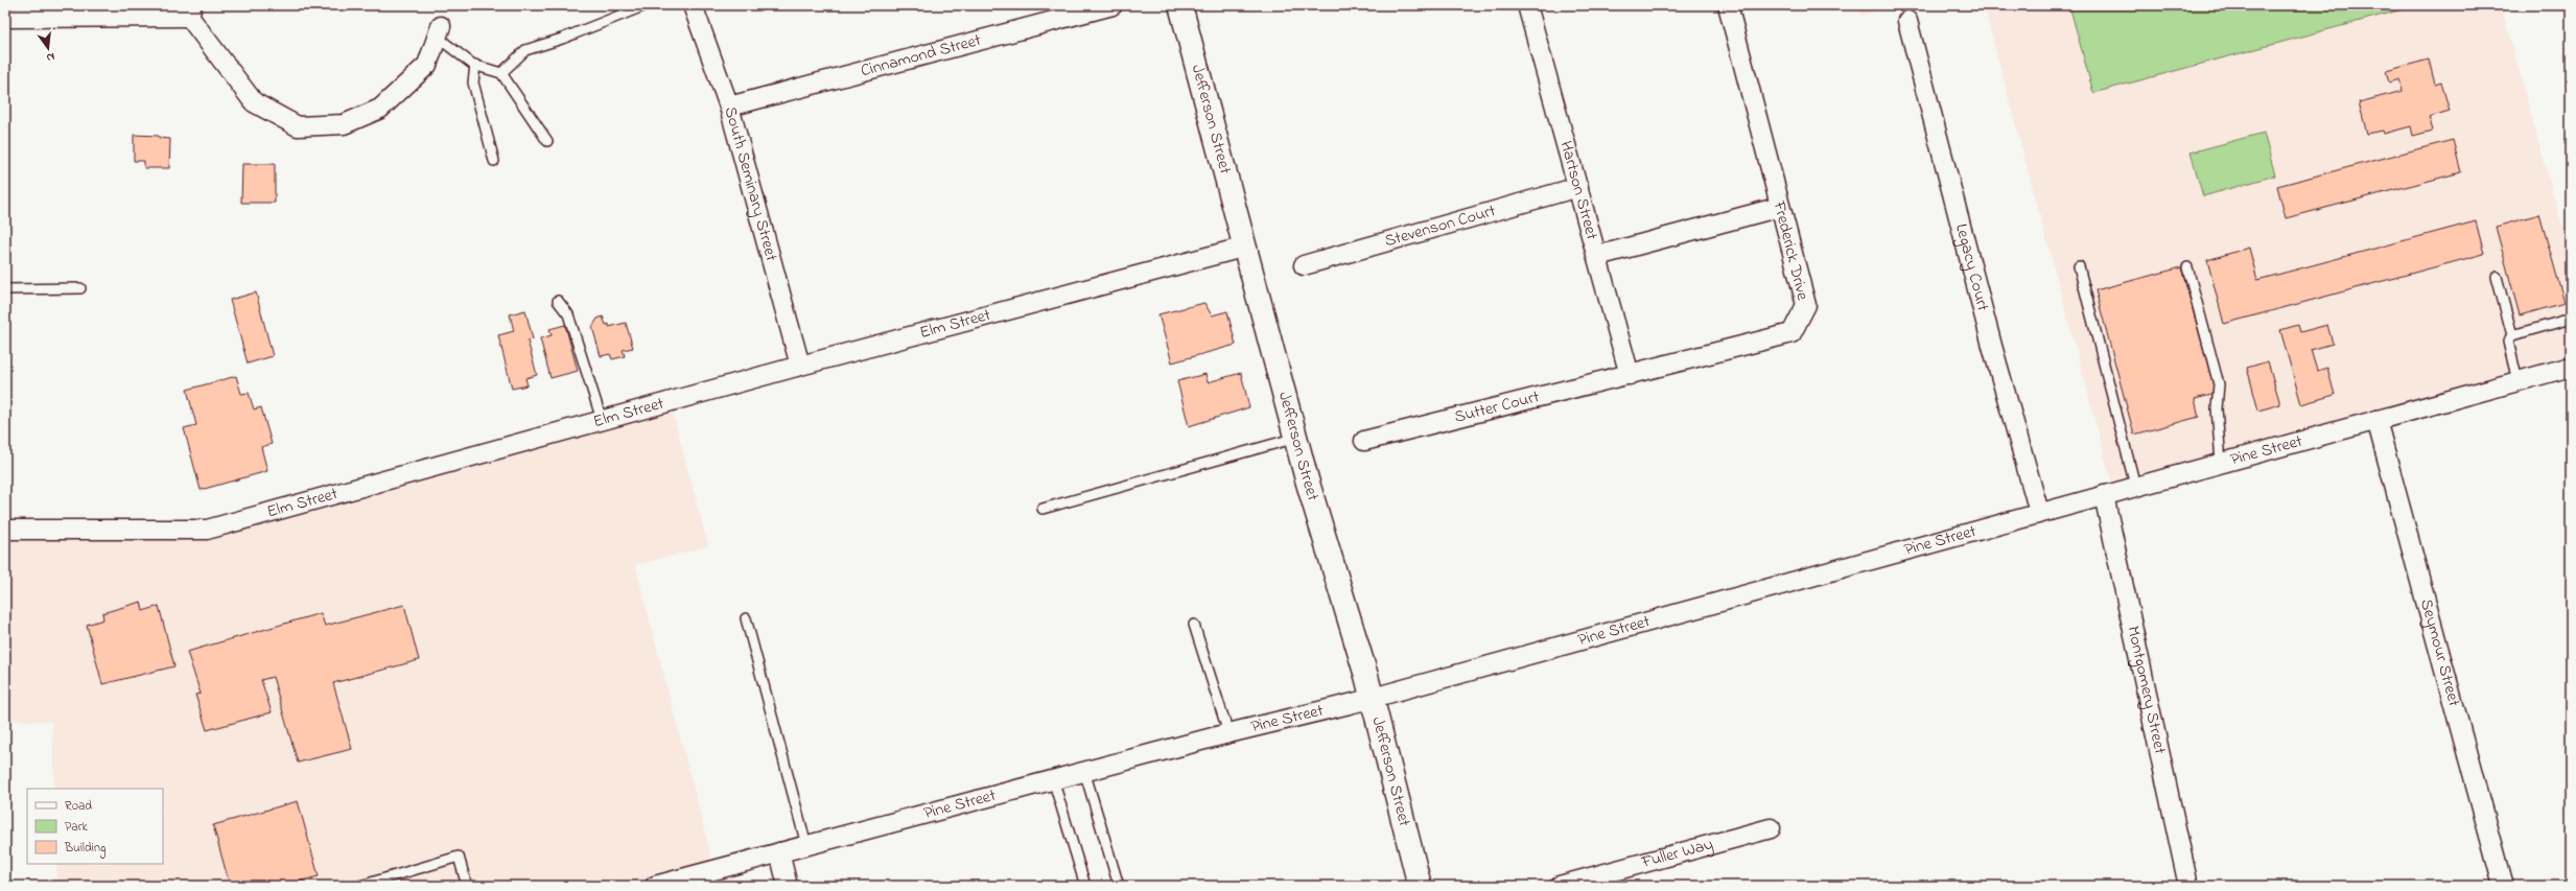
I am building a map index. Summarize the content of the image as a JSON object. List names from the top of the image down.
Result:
{
  "streets": {
    "main road": ["Jefferson Street"],
    "street": [
      "Cinnamond Street",
      "South Seminary Street",
      "Hartson Street",
      "Stevenson Court",
      "Frederick Drive",
      "Legacy Court",
      "Elm Street",
      "Sutter Court",
      "Pine Street",
      "Seymour Street",
      "Montgomery Street",
      "Fuller Way"
    ]
  },
  "crossings": [
    ["Cinnamond Street", "South Seminary Street"],
    ["Jefferson Street", "Elm Street"],
    ["Jefferson Street", "Pine Street"],
    ["South Seminary Street", "Elm Street"],
    ["Hartson Street", "Stevenson Court"],
    ["Hartson Street", "Frederick Drive"],
    ["Hartson Street", "Sutter Court"],
    ["Frederick Drive", "Sutter Court"],
    ["Legacy Court", "Pine Street"],
    ["Pine Street", "Seymour Street"],
    ["Pine Street", "Montgomery Street"]
  ],
  "legend": ["Road", "Park", "Building"],
  "north": "bottom"
}
